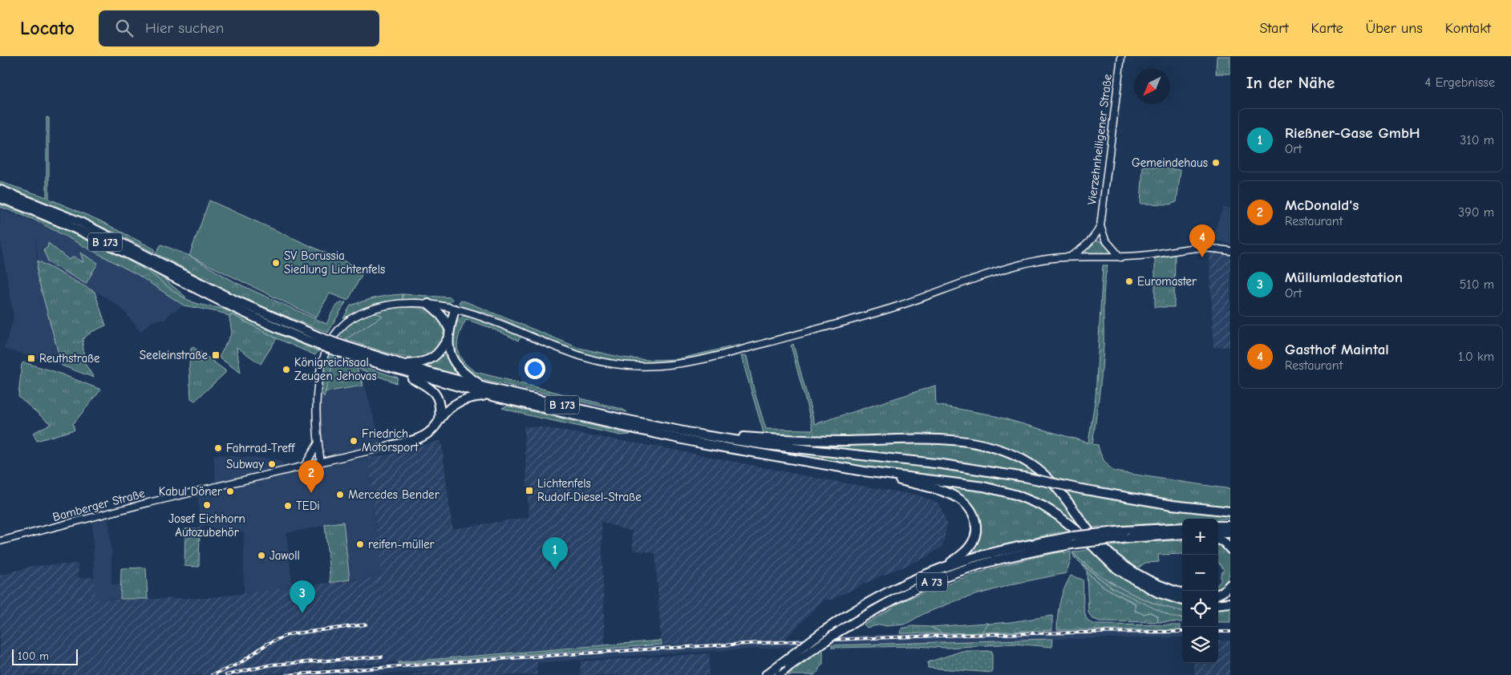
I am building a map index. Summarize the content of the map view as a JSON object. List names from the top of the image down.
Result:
{
  "streets": {
    "highway": ["B 173", "A 73"],
    "main road": ["Vierzehnheiligener Straße", "Bamberger Straße"]
  },
  "places": {
    "other": [
      "Gemeindehaus",
      "SV Borussia Siedlung Lichtenfels",
      "Euromaster",
      "Königreichsaal Zeugen Jehovas",
      "Friedrich Motorsport",
      "Fahrrad-Treff",
      "Subway",
      "Kabul Döner",
      "Mercedes Bender",
      "Josef Eichhorn Autozubehör",
      "TEDi",
      "reifen-müller",
      "Jawoll"
    ],
    "transit": ["Seeleinstraße", "Reuthstraße", "Lichtenfels Rudolf-Diesel-Straße"]
  },
  "scale_bar": "100 m",
  "north": "bottom left",
  "page": {
    "header": "Locato",
    "search": "Hier suchen",
    "nav": [
      "Start",
      "Karte",
      "Über uns",
      "Kontakt"
    ],
    "heading": ["In der Nähe", "4 Ergebnisse"],
    "list": [
      {
        "mark": "1",
        "name": "Rießner-Gase GmbH",
        "note": "Ort",
        "value": "310 m"
      },
      {
        "mark": "2",
        "name": "McDonald's",
        "note": "Restaurant",
        "value": "390 m"
      },
      {
        "mark": "3",
        "name": "Müllumladestation",
        "note": "Ort",
        "value": "510 m"
      },
      {
        "mark": "4",
        "name": "Gasthof Maintal",
        "note": "Restaurant",
        "value": "1.0 km"
      }
    ],
    "pins": [
      "4",
      "2",
      "1",
      "3"
    ],
    "map_buttons": ["+", "−"],
    "scale": "100 m"
  }
}
